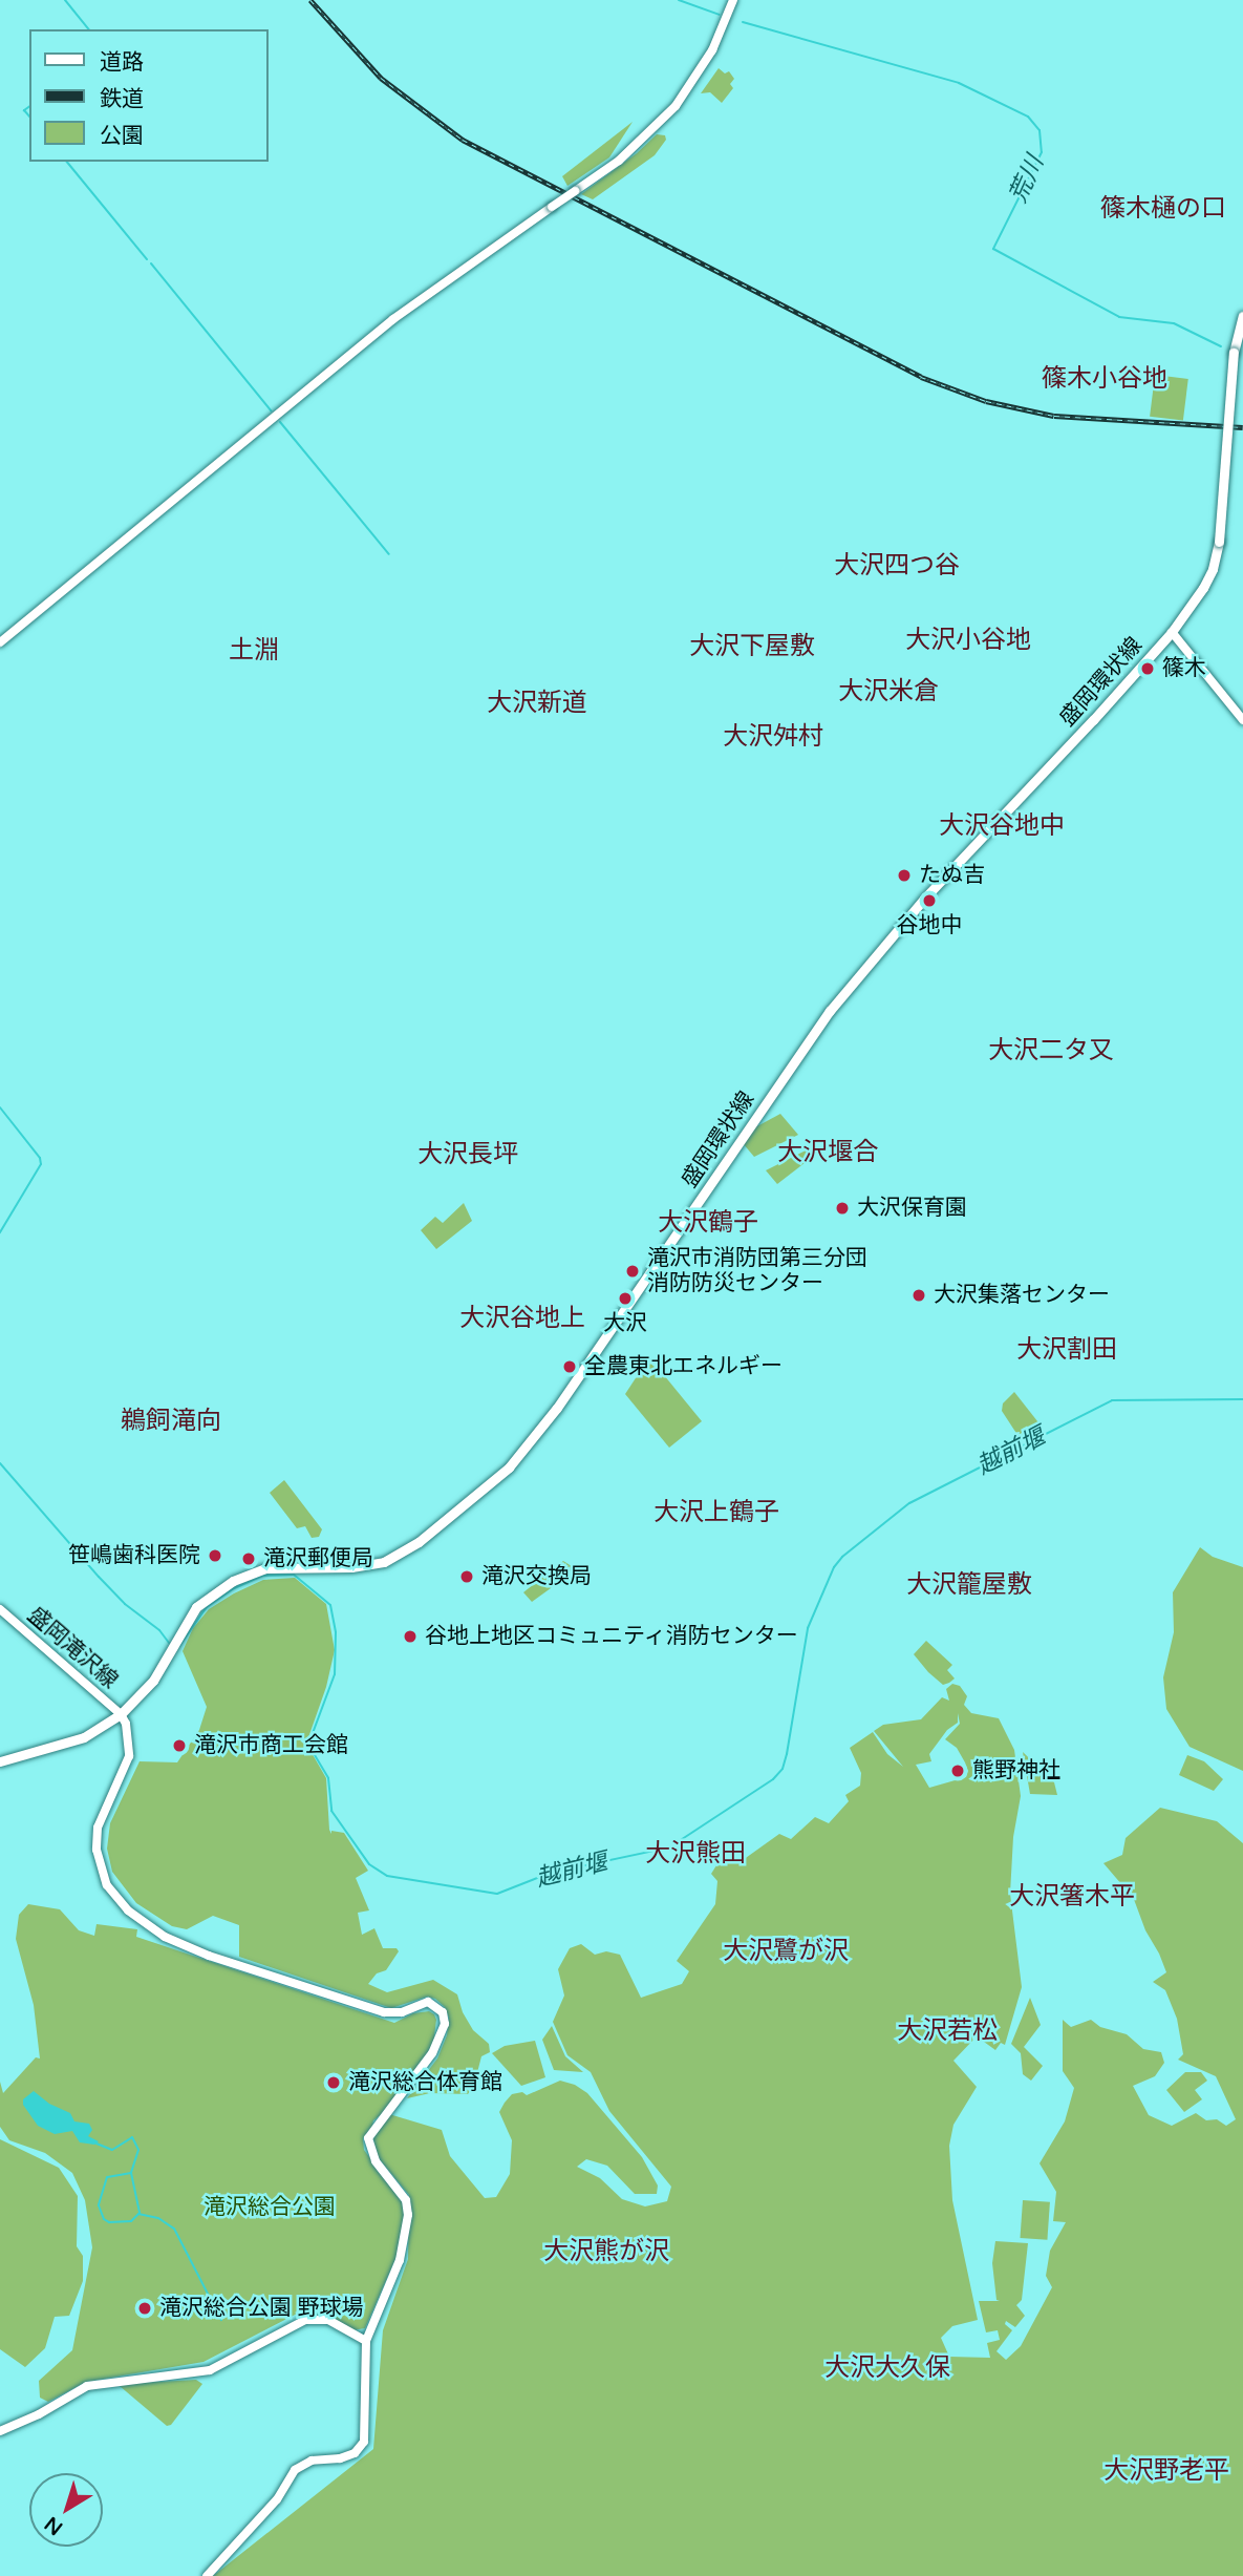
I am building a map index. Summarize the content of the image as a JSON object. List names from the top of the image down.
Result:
{
  "streets": {
    "main road": ["盛岡環状線"],
    "street": ["盛岡滝沢線"]
  },
  "crossings": [
    ["盛岡環状線", "盛岡滝沢線"]
  ],
  "districts": [
    "篠木樋の口",
    "篠木小谷地",
    "大沢四つ谷",
    "大沢小谷地",
    "大沢下屋敷",
    "土淵",
    "大沢米倉",
    "大沢新道",
    "大沢舛村",
    "大沢谷地中",
    "大沢二タ又",
    "大沢堰合",
    "大沢長坪",
    "大沢鶴子",
    "大沢谷地上",
    "大沢割田",
    "鵜飼滝向",
    "大沢上鶴子",
    "大沢籠屋敷",
    "大沢熊田",
    "大沢箸木平",
    "大沢鷺が沢",
    "大沢若松",
    "大沢熊が沢",
    "大沢大久保",
    "大沢野老平"
  ],
  "water": ["荒川", "越前堰"],
  "parks": ["滝沢総合公園"],
  "places": [
    "篠木",
    "たぬ吉",
    "谷地中",
    "大沢保育園",
    "滝沢市消防団第三分団 消防防災センター",
    "大沢集落センター",
    "大沢",
    "全農東北エネルギー",
    "笹嶋歯科医院",
    "滝沢郵便局",
    "滝沢交換局",
    "谷地上地区コミュニティ消防センター",
    "滝沢市商工会館",
    "熊野神社",
    "滝沢総合体育館",
    "滝沢総合公園 野球場"
  ],
  "legend": ["道路", "鉄道", "公園"],
  "north": "bottom left"
}
